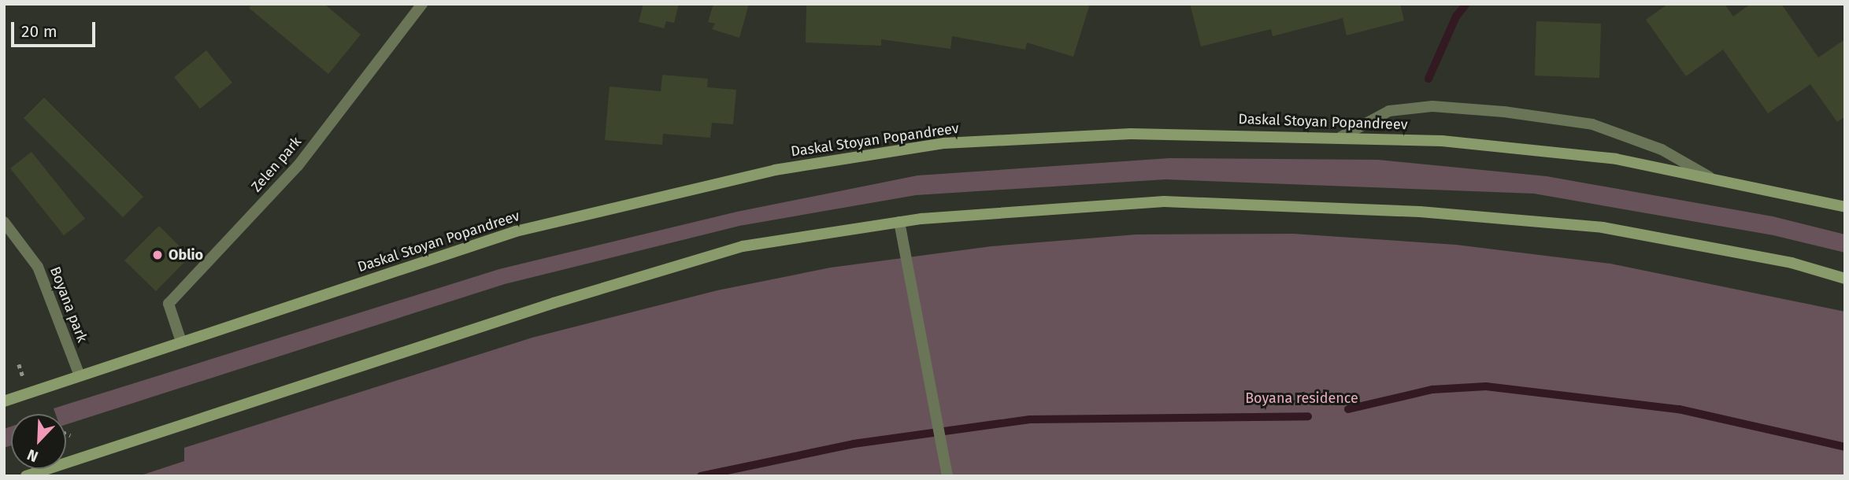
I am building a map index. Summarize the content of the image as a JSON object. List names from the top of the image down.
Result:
{
  "streets": {
    "main road": ["Daskal Stoyan Popandreev"],
    "street": ["Zelen park", "Boyana park"]
  },
  "crossings": [
    ["Daskal Stoyan Popandreev", "Zelen park"],
    ["Daskal Stoyan Popandreev", "Boyana park"]
  ],
  "parks": ["Boyana residence"],
  "places": ["Oblio"],
  "scale_bar": "20 m",
  "north": "bottom left"
}
